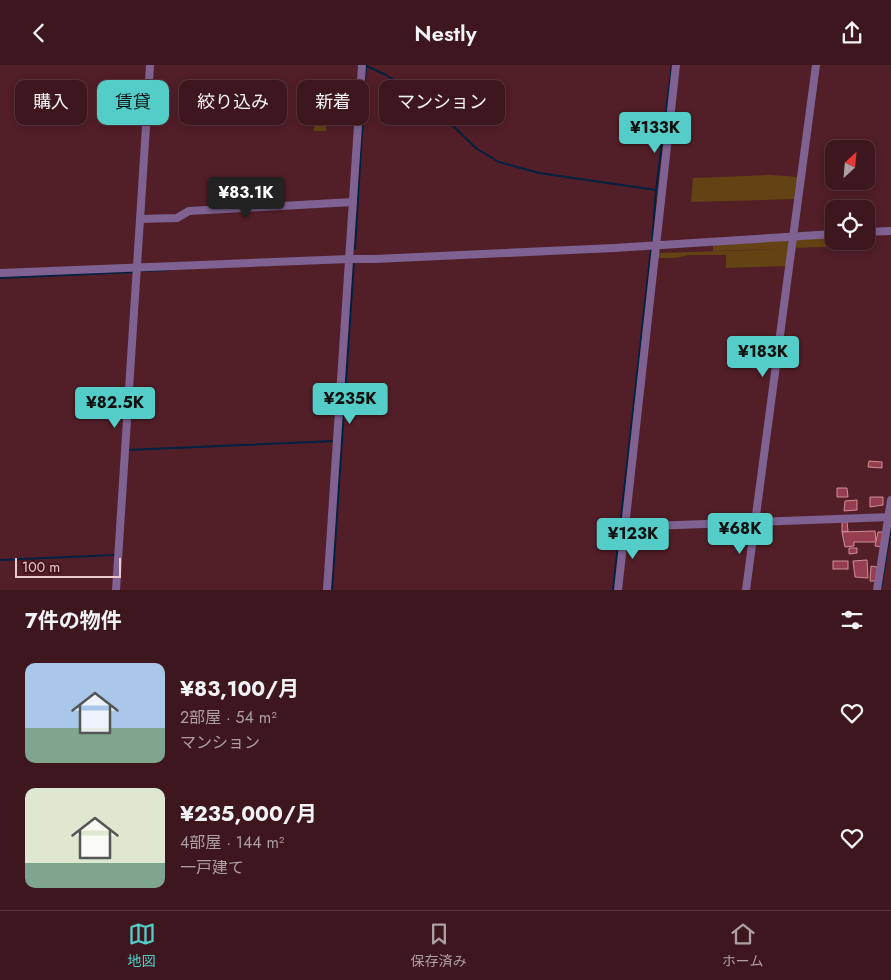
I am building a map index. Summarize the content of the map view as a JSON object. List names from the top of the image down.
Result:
{
  "scale_bar": "100 m",
  "north": "top right",
  "page": {
    "header": "Nestly",
    "chip": [
      "購入",
      "賃貸",
      "絞り込み",
      "新着",
      "マンション"
    ],
    "price": [
      "¥133K",
      "¥83.1K",
      "¥183K",
      "¥235K",
      "¥82.5K",
      "¥68K",
      "¥123K"
    ],
    "scale": "100 m",
    "heading": "7件の物件",
    "list": [
      {
        "name": "¥83,100/月",
        "note": "2部屋 · 54 m² · マンション"
      },
      {
        "name": "¥235,000/月",
        "note": "4部屋 · 144 m² · 一戸建て"
      }
    ],
    "tabs": ["地図", "保存済み", "ホーム"]
  }
}
